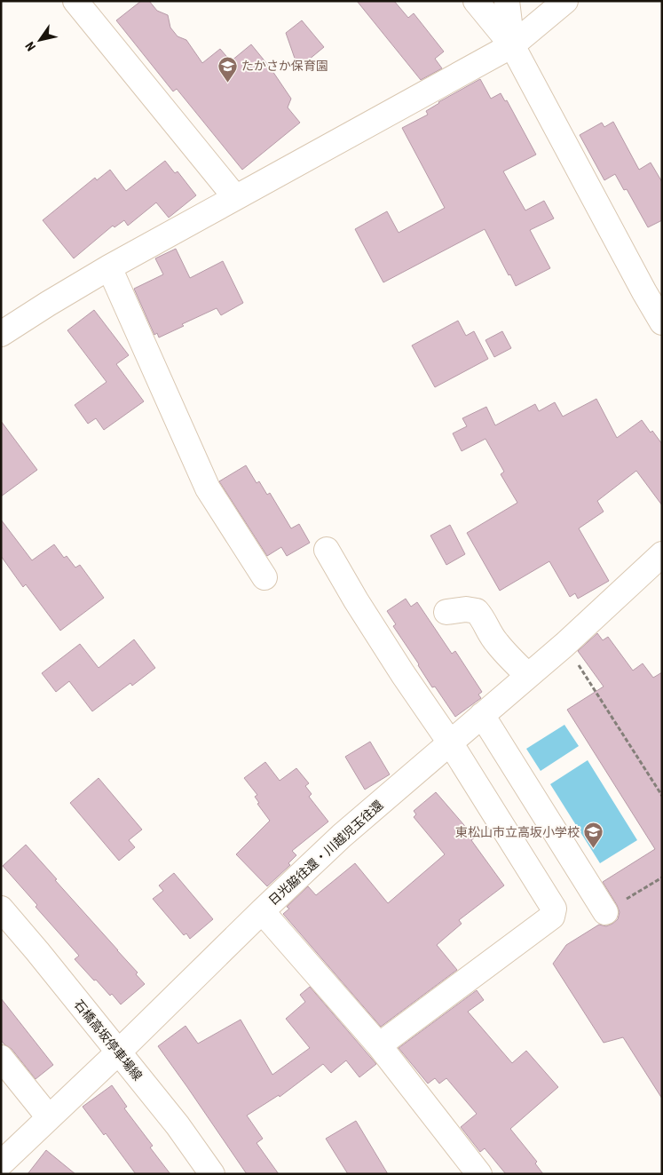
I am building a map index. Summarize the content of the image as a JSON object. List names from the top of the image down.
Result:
{
  "streets": {
    "street": ["日光脇往還・川越児玉往還", "石橋高坂停車場線"]
  },
  "crossings": [
    ["日光脇往還・川越児玉往還", "石橋高坂停車場線"]
  ],
  "places": {
    "school or university": ["たかさか保育園", "東松山市立高坂小学校"]
  },
  "north": "bottom left"
}
